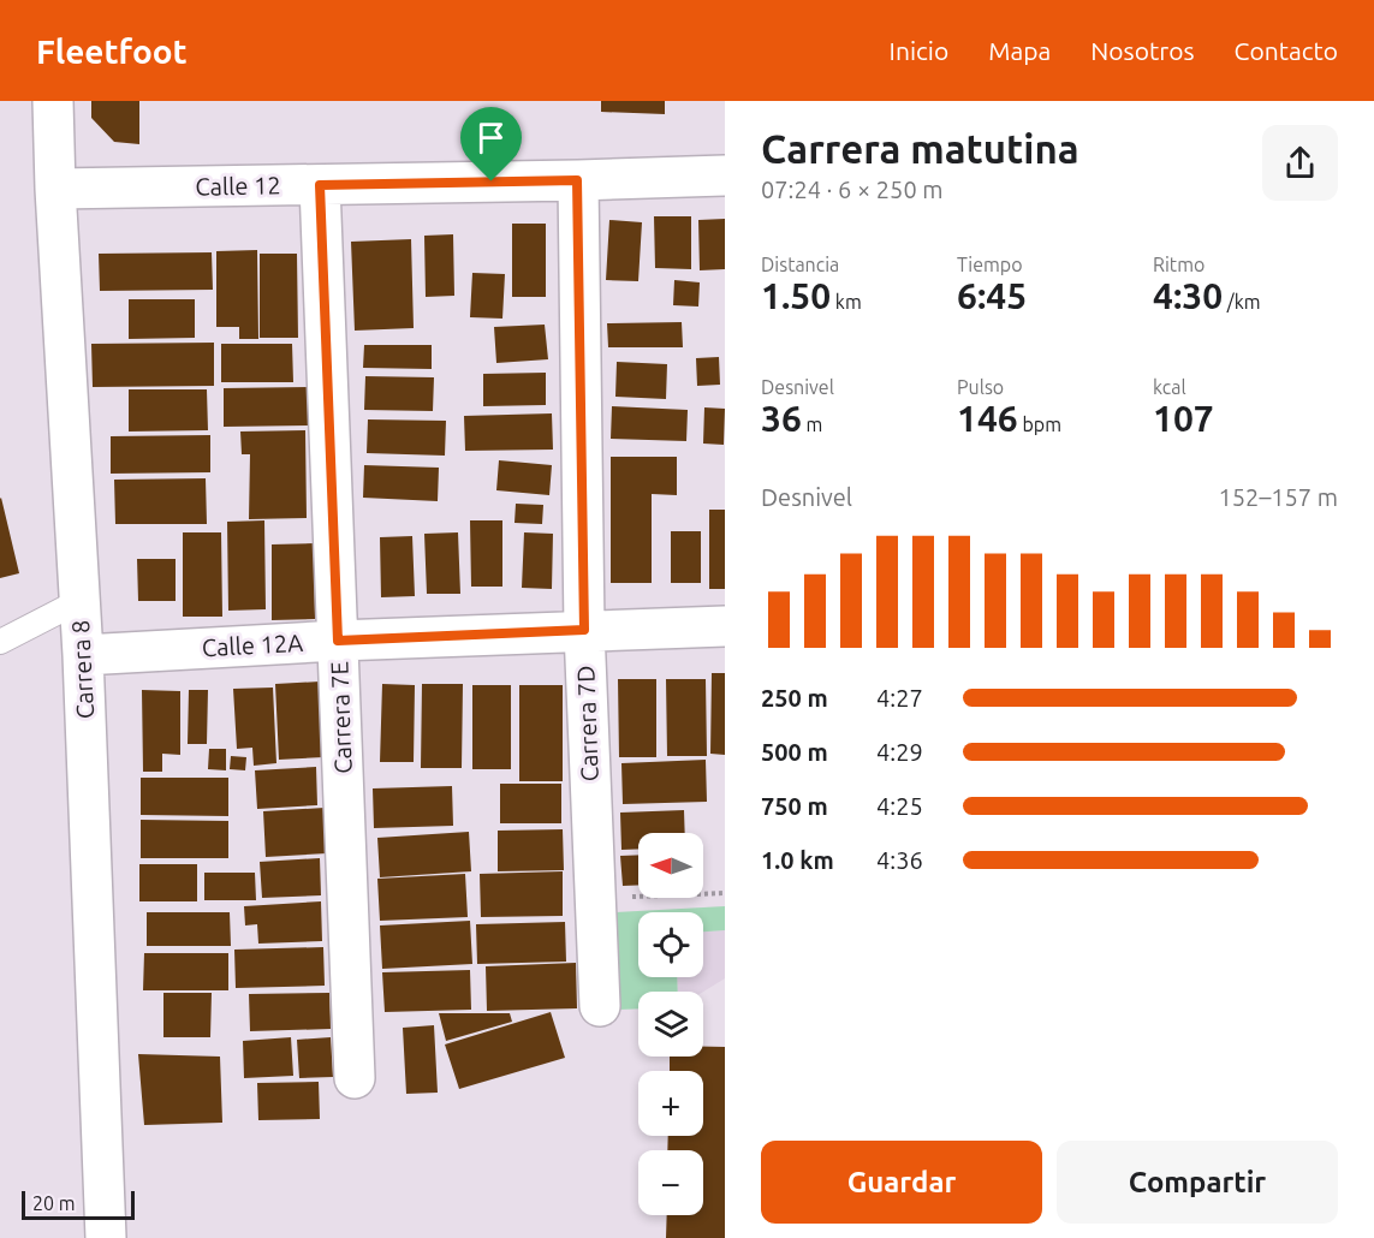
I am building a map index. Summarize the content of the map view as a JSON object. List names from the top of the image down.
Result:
{
  "streets": {
    "street": [
      "Calle 12",
      "Calle 12A",
      "Carrera 8",
      "Carrera 7E",
      "Carrera 7D"
    ]
  },
  "crossings": [
    ["Calle 12", "Carrera 8"],
    ["Calle 12", "Carrera 7E"],
    ["Calle 12", "Carrera 7D"],
    ["Calle 12A", "Carrera 8"],
    ["Calle 12A", "Carrera 7E"],
    ["Calle 12A", "Carrera 7D"]
  ],
  "scale_bar": "20 m",
  "north": "left",
  "page": {
    "header": "Fleetfoot",
    "nav": [
      "Inicio",
      "Mapa",
      "Nosotros",
      "Contacto"
    ],
    "heading": ["Carrera matutina", "07:24 · 6 × 250 m"],
    "stats": [
      ["Distancia", "1.50 km"],
      ["Tiempo", "6:45"],
      ["Ritmo", "4:30 /km"],
      ["Desnivel", "36 m"],
      ["Pulso", "146 bpm"],
      ["kcal", "107"]
    ],
    "chart": ["Desnivel", "152–157 m"],
    "list": [
      {
        "name": "250 m",
        "note": "4:27"
      },
      {
        "name": "500 m",
        "note": "4:29"
      },
      {
        "name": "750 m",
        "note": "4:25"
      },
      {
        "name": "1.0 km",
        "note": "4:36"
      }
    ],
    "map_buttons": ["+", "−"],
    "buttons": ["Guardar", "Compartir"],
    "scale": "20 m"
  }
}
